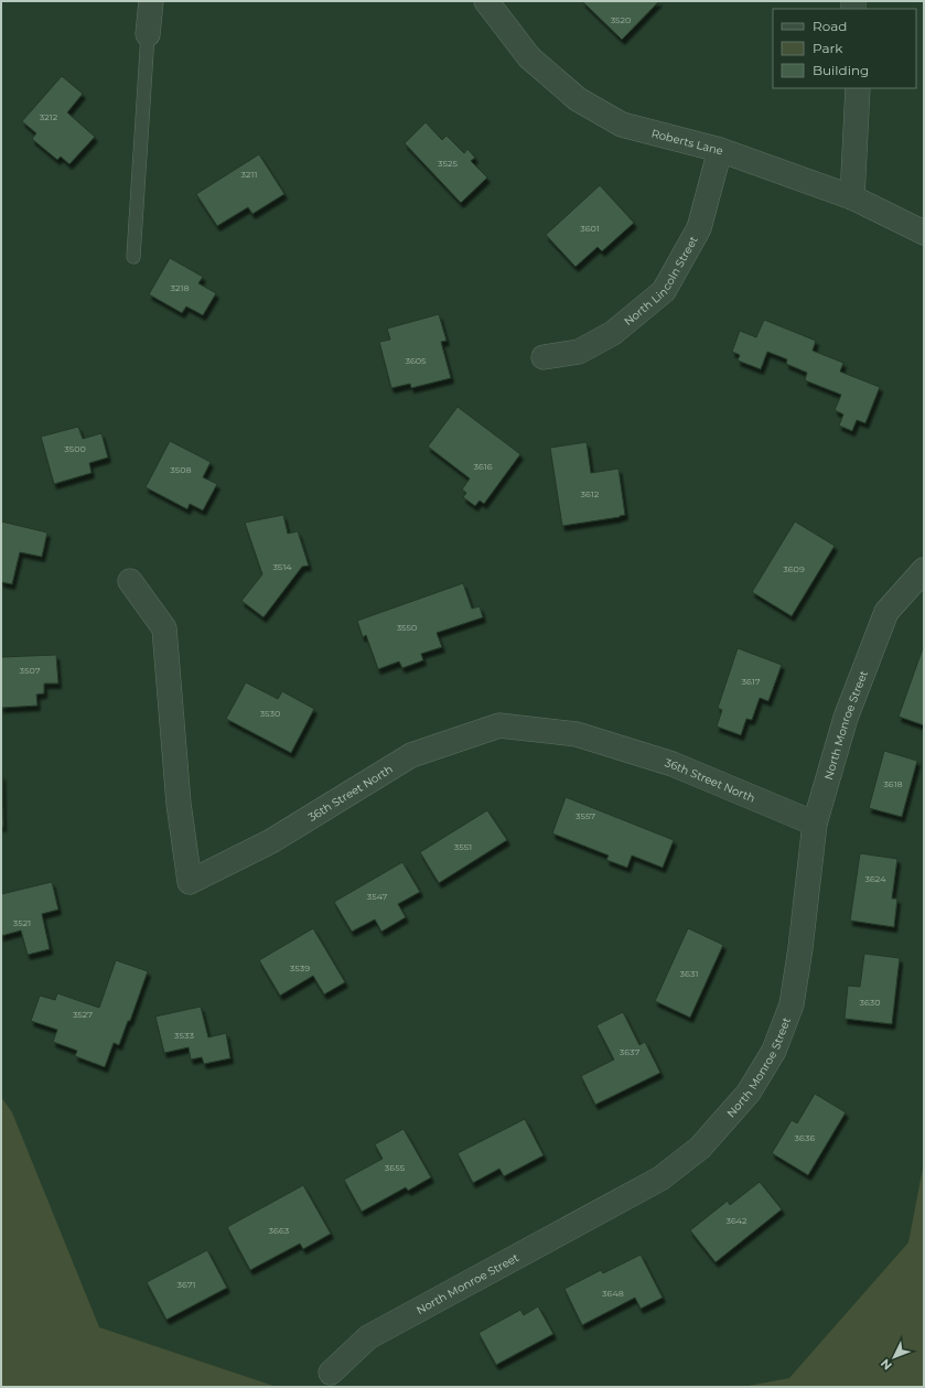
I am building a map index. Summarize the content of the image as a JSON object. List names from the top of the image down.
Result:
{
  "streets": {
    "street": [
      "Roberts Lane",
      "North Lincoln Street",
      "North Monroe Street",
      "36th Street North"
    ]
  },
  "crossings": [
    ["Roberts Lane", "North Lincoln Street"],
    ["North Monroe Street", "36th Street North"]
  ],
  "house_numbers": [
    "3520",
    "3212",
    "3525",
    "3211",
    "3601",
    "3218",
    "3605",
    "3500",
    "3616",
    "3508",
    "3612",
    "3514",
    "3609",
    "3550",
    "3507",
    "3617",
    "3530",
    "3618",
    "3557",
    "3551",
    "3624",
    "3547",
    "3521",
    "3539",
    "3631",
    "3630",
    "3527",
    "3533",
    "3637",
    "3636",
    "3655",
    "3642",
    "3663",
    "3671",
    "3648"
  ],
  "legend": ["Road", "Park", "Building"],
  "north": "bottom left"
}
